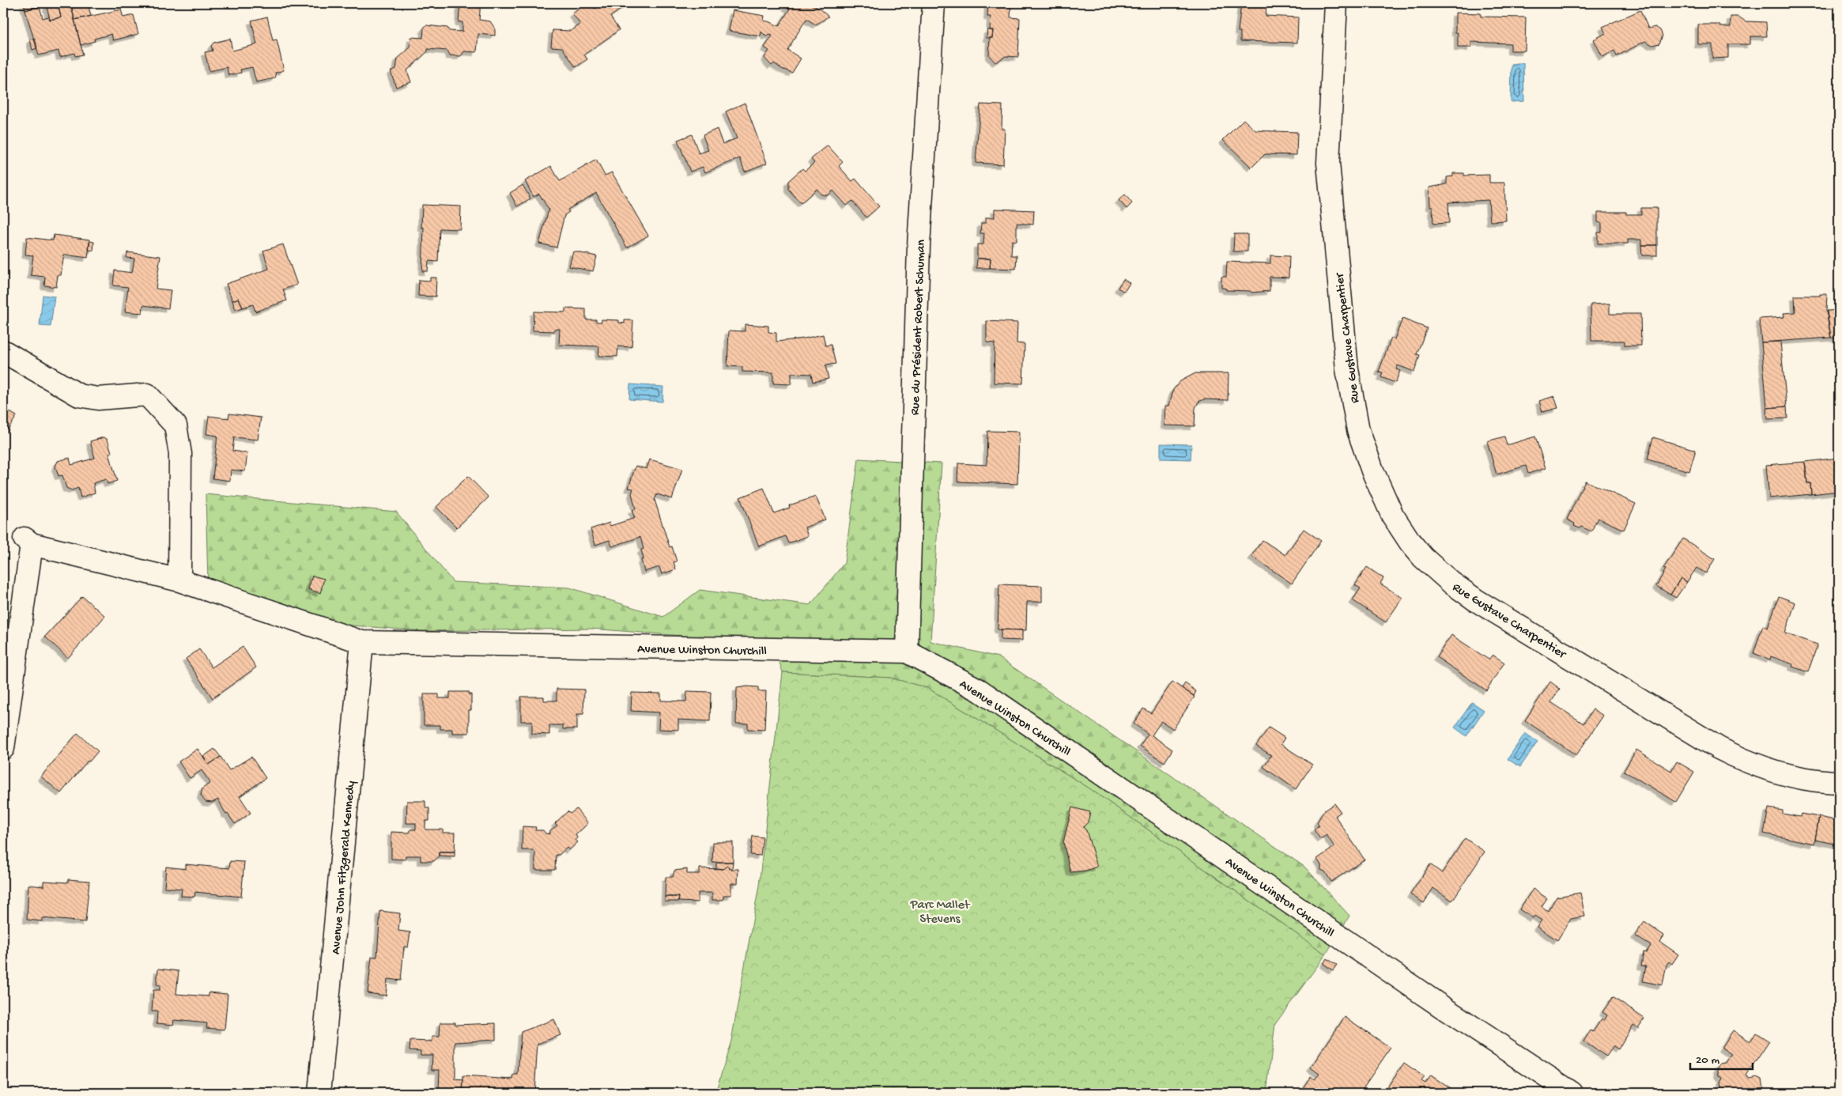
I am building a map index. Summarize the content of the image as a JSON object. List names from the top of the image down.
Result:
{
  "streets": {
    "street": [
      "Rue du Président Robert Schuman",
      "Rue Gustave Charpentier",
      "Avenue Winston Churchill",
      "Avenue John Fitzgerald Kennedy"
    ]
  },
  "crossings": [
    ["Rue du Président Robert Schuman", "Avenue Winston Churchill"],
    ["Avenue Winston Churchill", "Avenue John Fitzgerald Kennedy"]
  ],
  "parks": ["Parc Mallet Stevens"],
  "scale_bar": "20 m"
}
